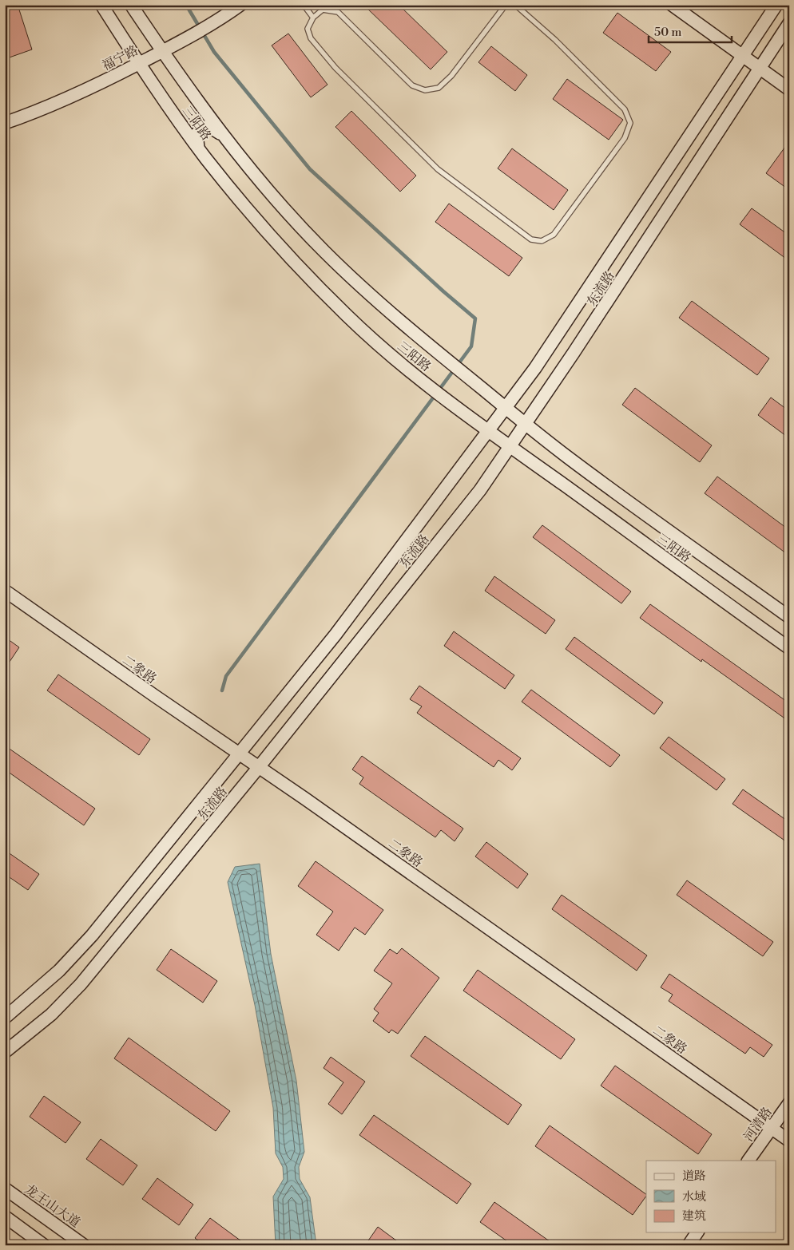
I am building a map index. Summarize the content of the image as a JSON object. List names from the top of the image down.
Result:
{
  "streets": {
    "main road": [
      "福宁路",
      "三阳路",
      "东流路",
      "二象路",
      "河清路",
      "龙王山大道"
    ]
  },
  "crossings": [
    ["福宁路", "三阳路"],
    ["三阳路", "东流路"],
    ["东流路", "二象路"],
    ["二象路", "河清路"]
  ],
  "legend": ["道路", "水域", "建筑"],
  "scale_bar": "50 m"
}
